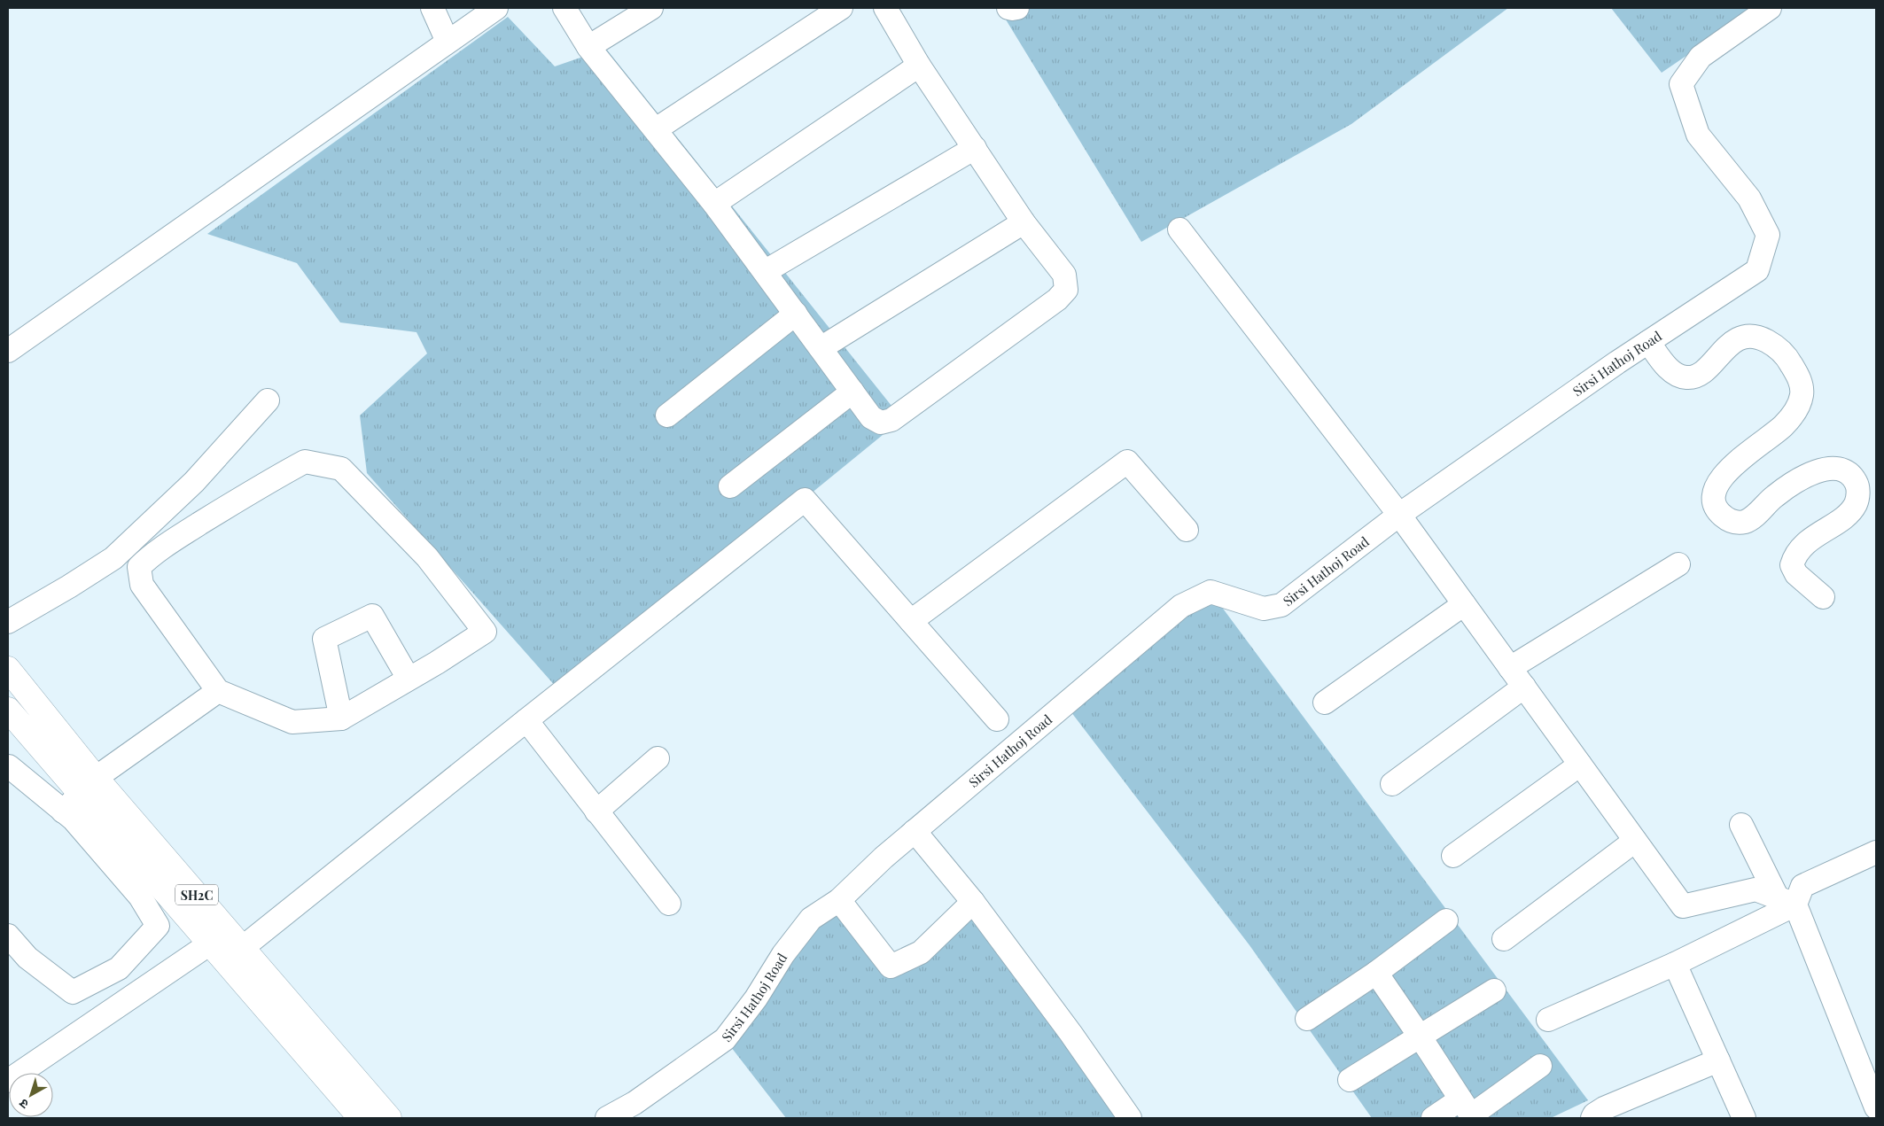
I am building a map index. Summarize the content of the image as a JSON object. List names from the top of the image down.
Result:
{
  "streets": {
    "main road": ["SH2C"],
    "street": ["Sirsi Hathoj Road"]
  },
  "north": "bottom left"
}
